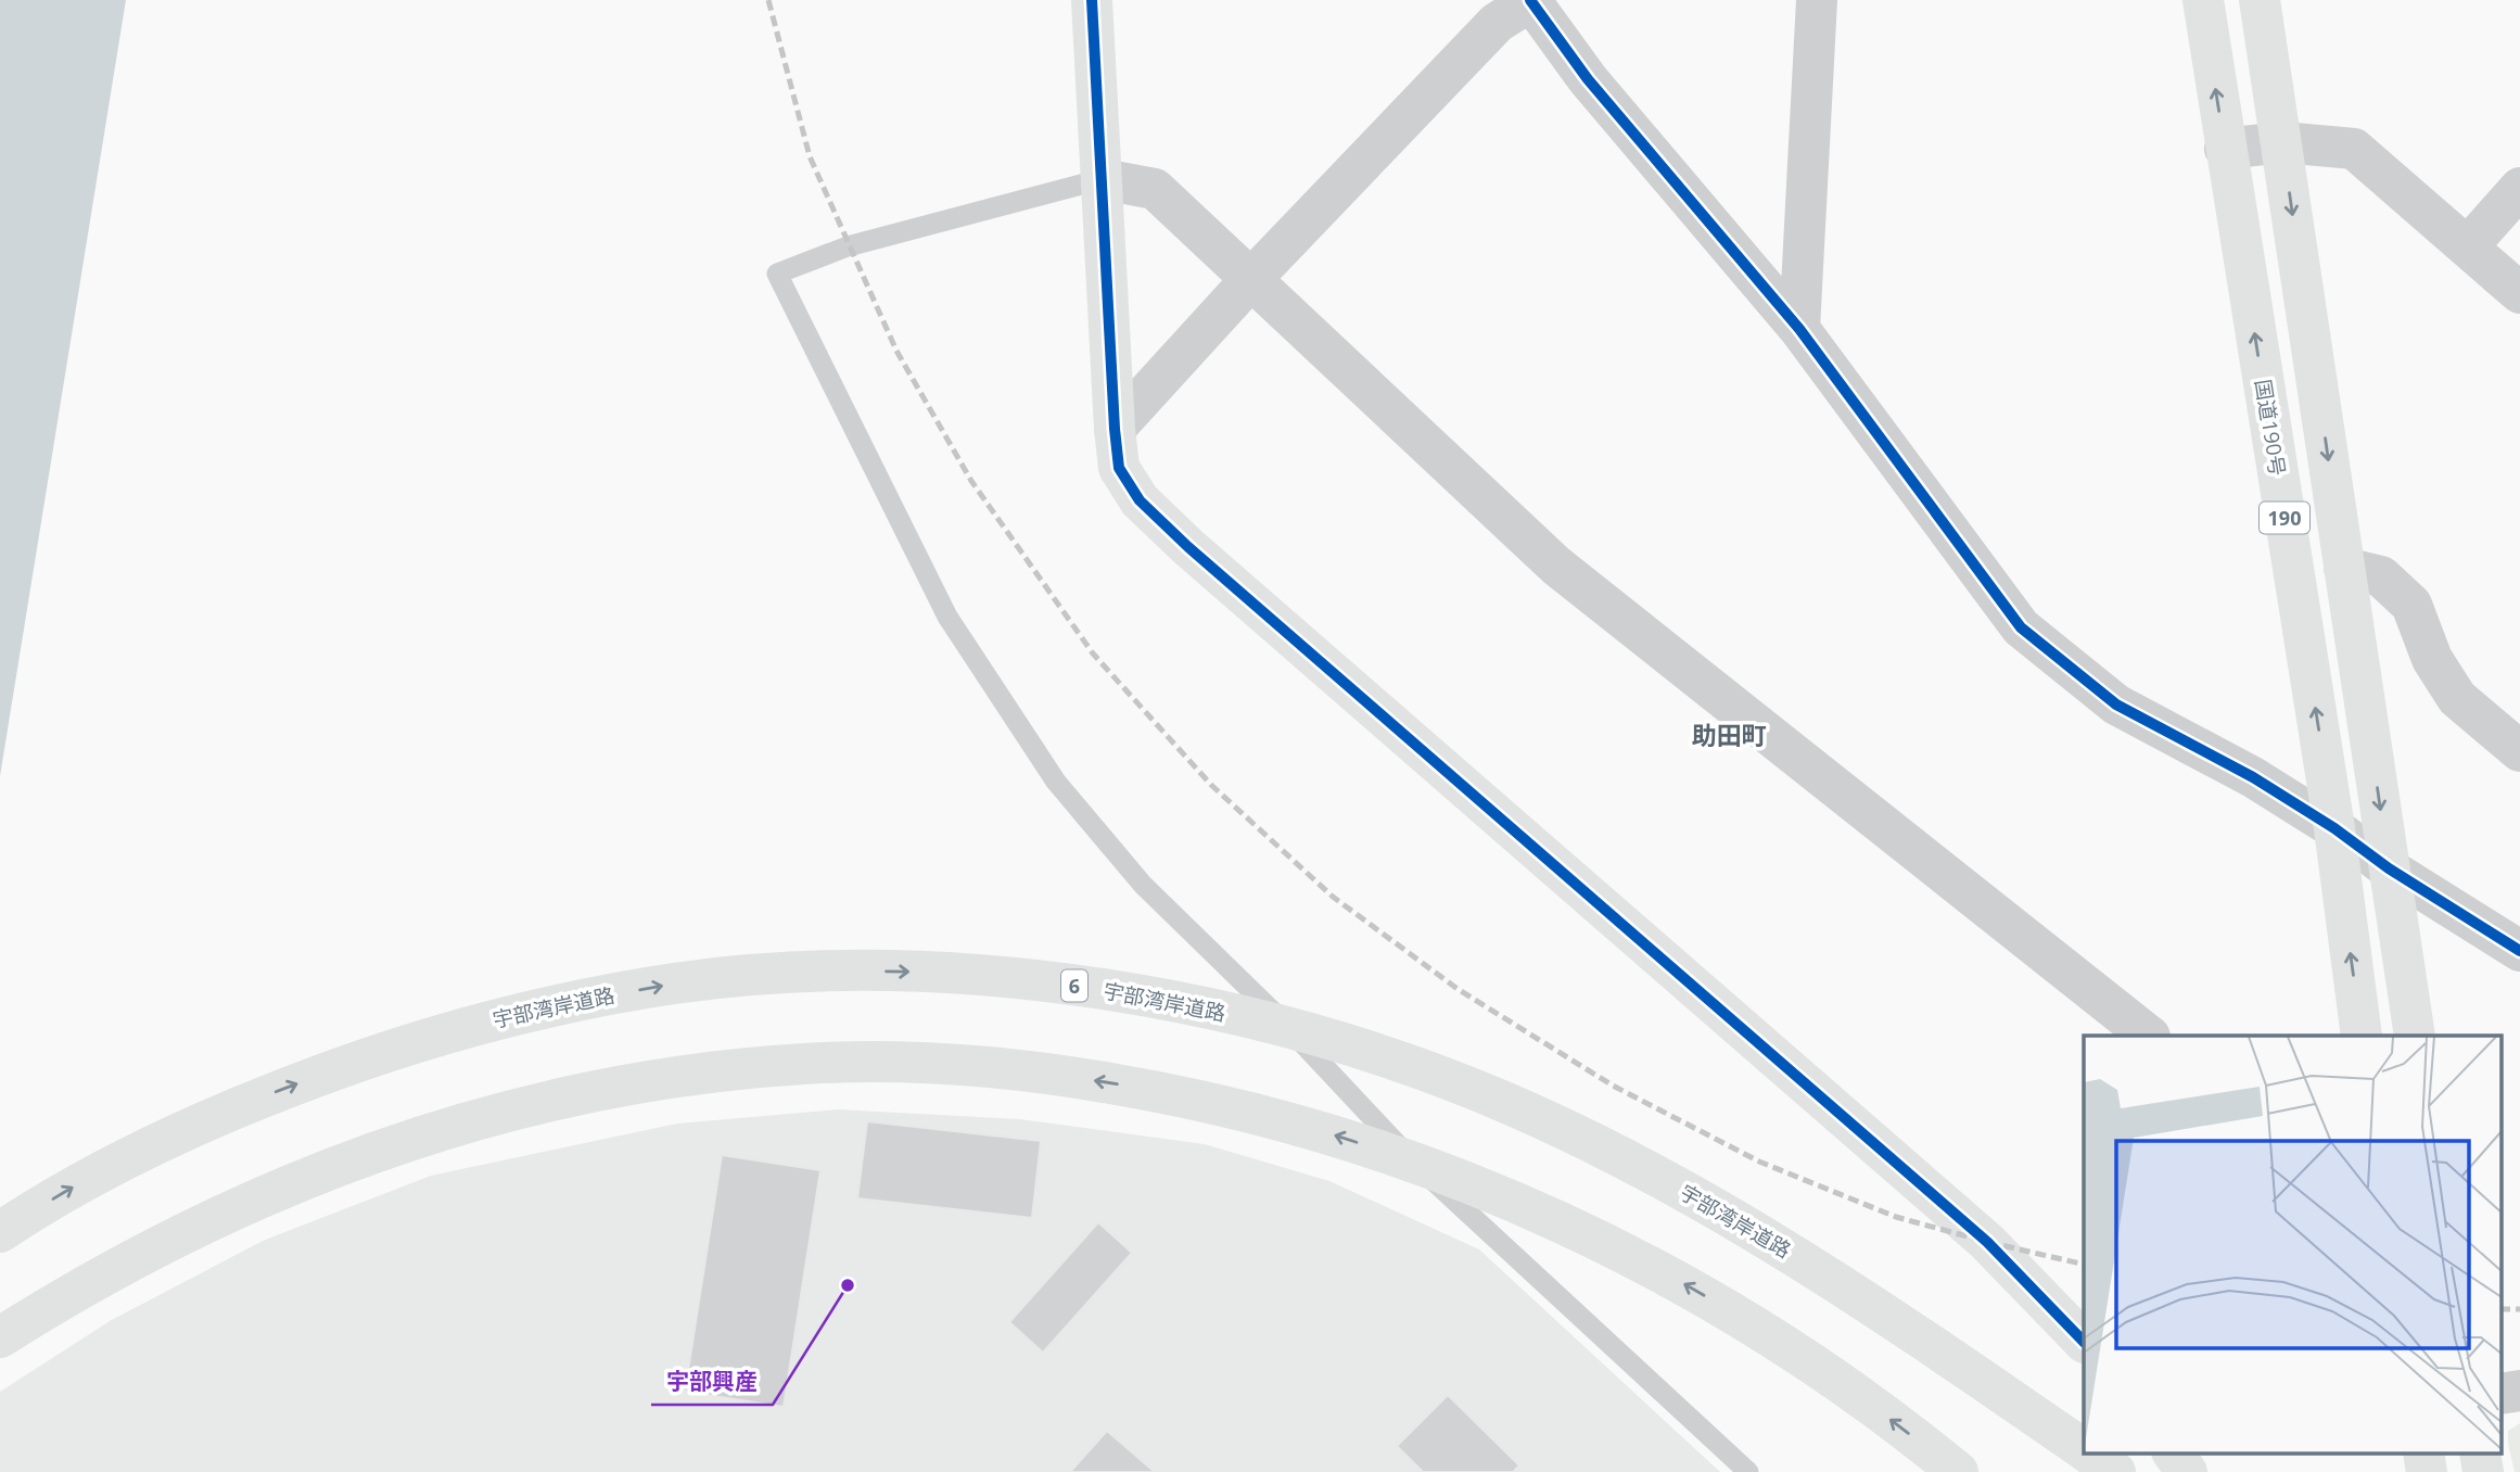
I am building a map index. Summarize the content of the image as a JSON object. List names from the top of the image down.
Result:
{
  "streets": {
    "main road": [
      "国道190号",
      "190",
      "6",
      "宇部湾岸道路"
    ]
  },
  "districts": ["助田町"],
  "places": ["宇部興産"]
}
